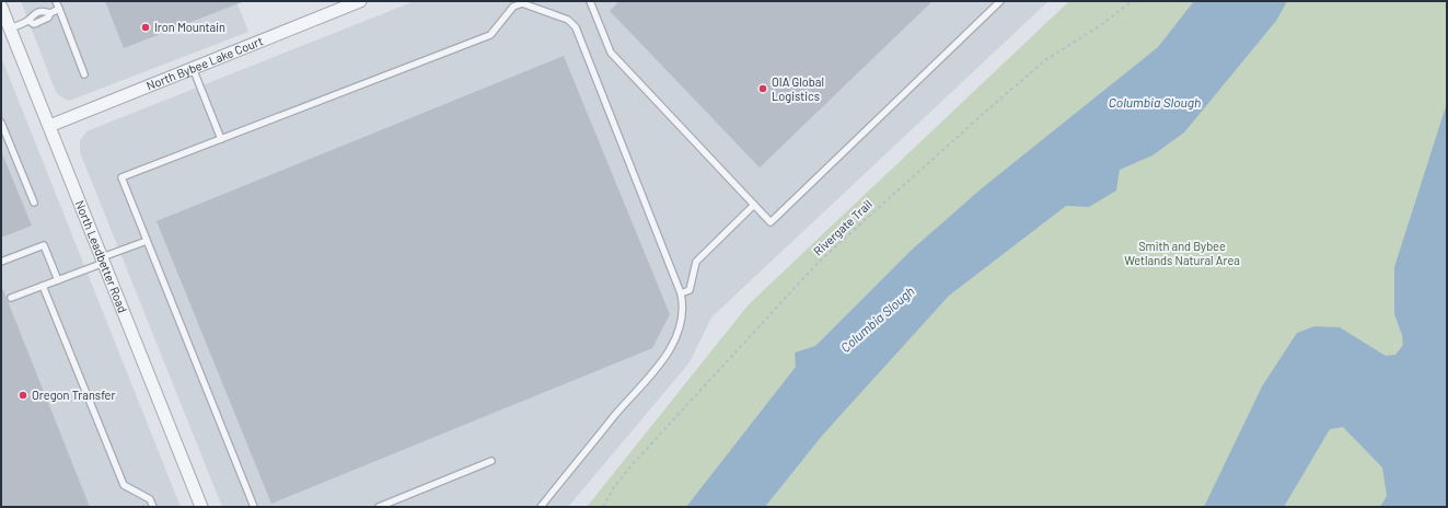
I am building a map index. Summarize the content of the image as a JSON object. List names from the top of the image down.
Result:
{
  "streets": {
    "street": ["North Bybee Lake Court", "North Leadbetter Road"],
    "path": ["Rivergate Trail"]
  },
  "crossings": [
    ["North Bybee Lake Court", "North Leadbetter Road"]
  ],
  "water": ["Columbia Slough"],
  "parks": ["Smith and Bybee Wetlands Natural Area"],
  "places": ["Iron Mountain", "OIA Global Logistics", "Oregon Transfer"]
}
